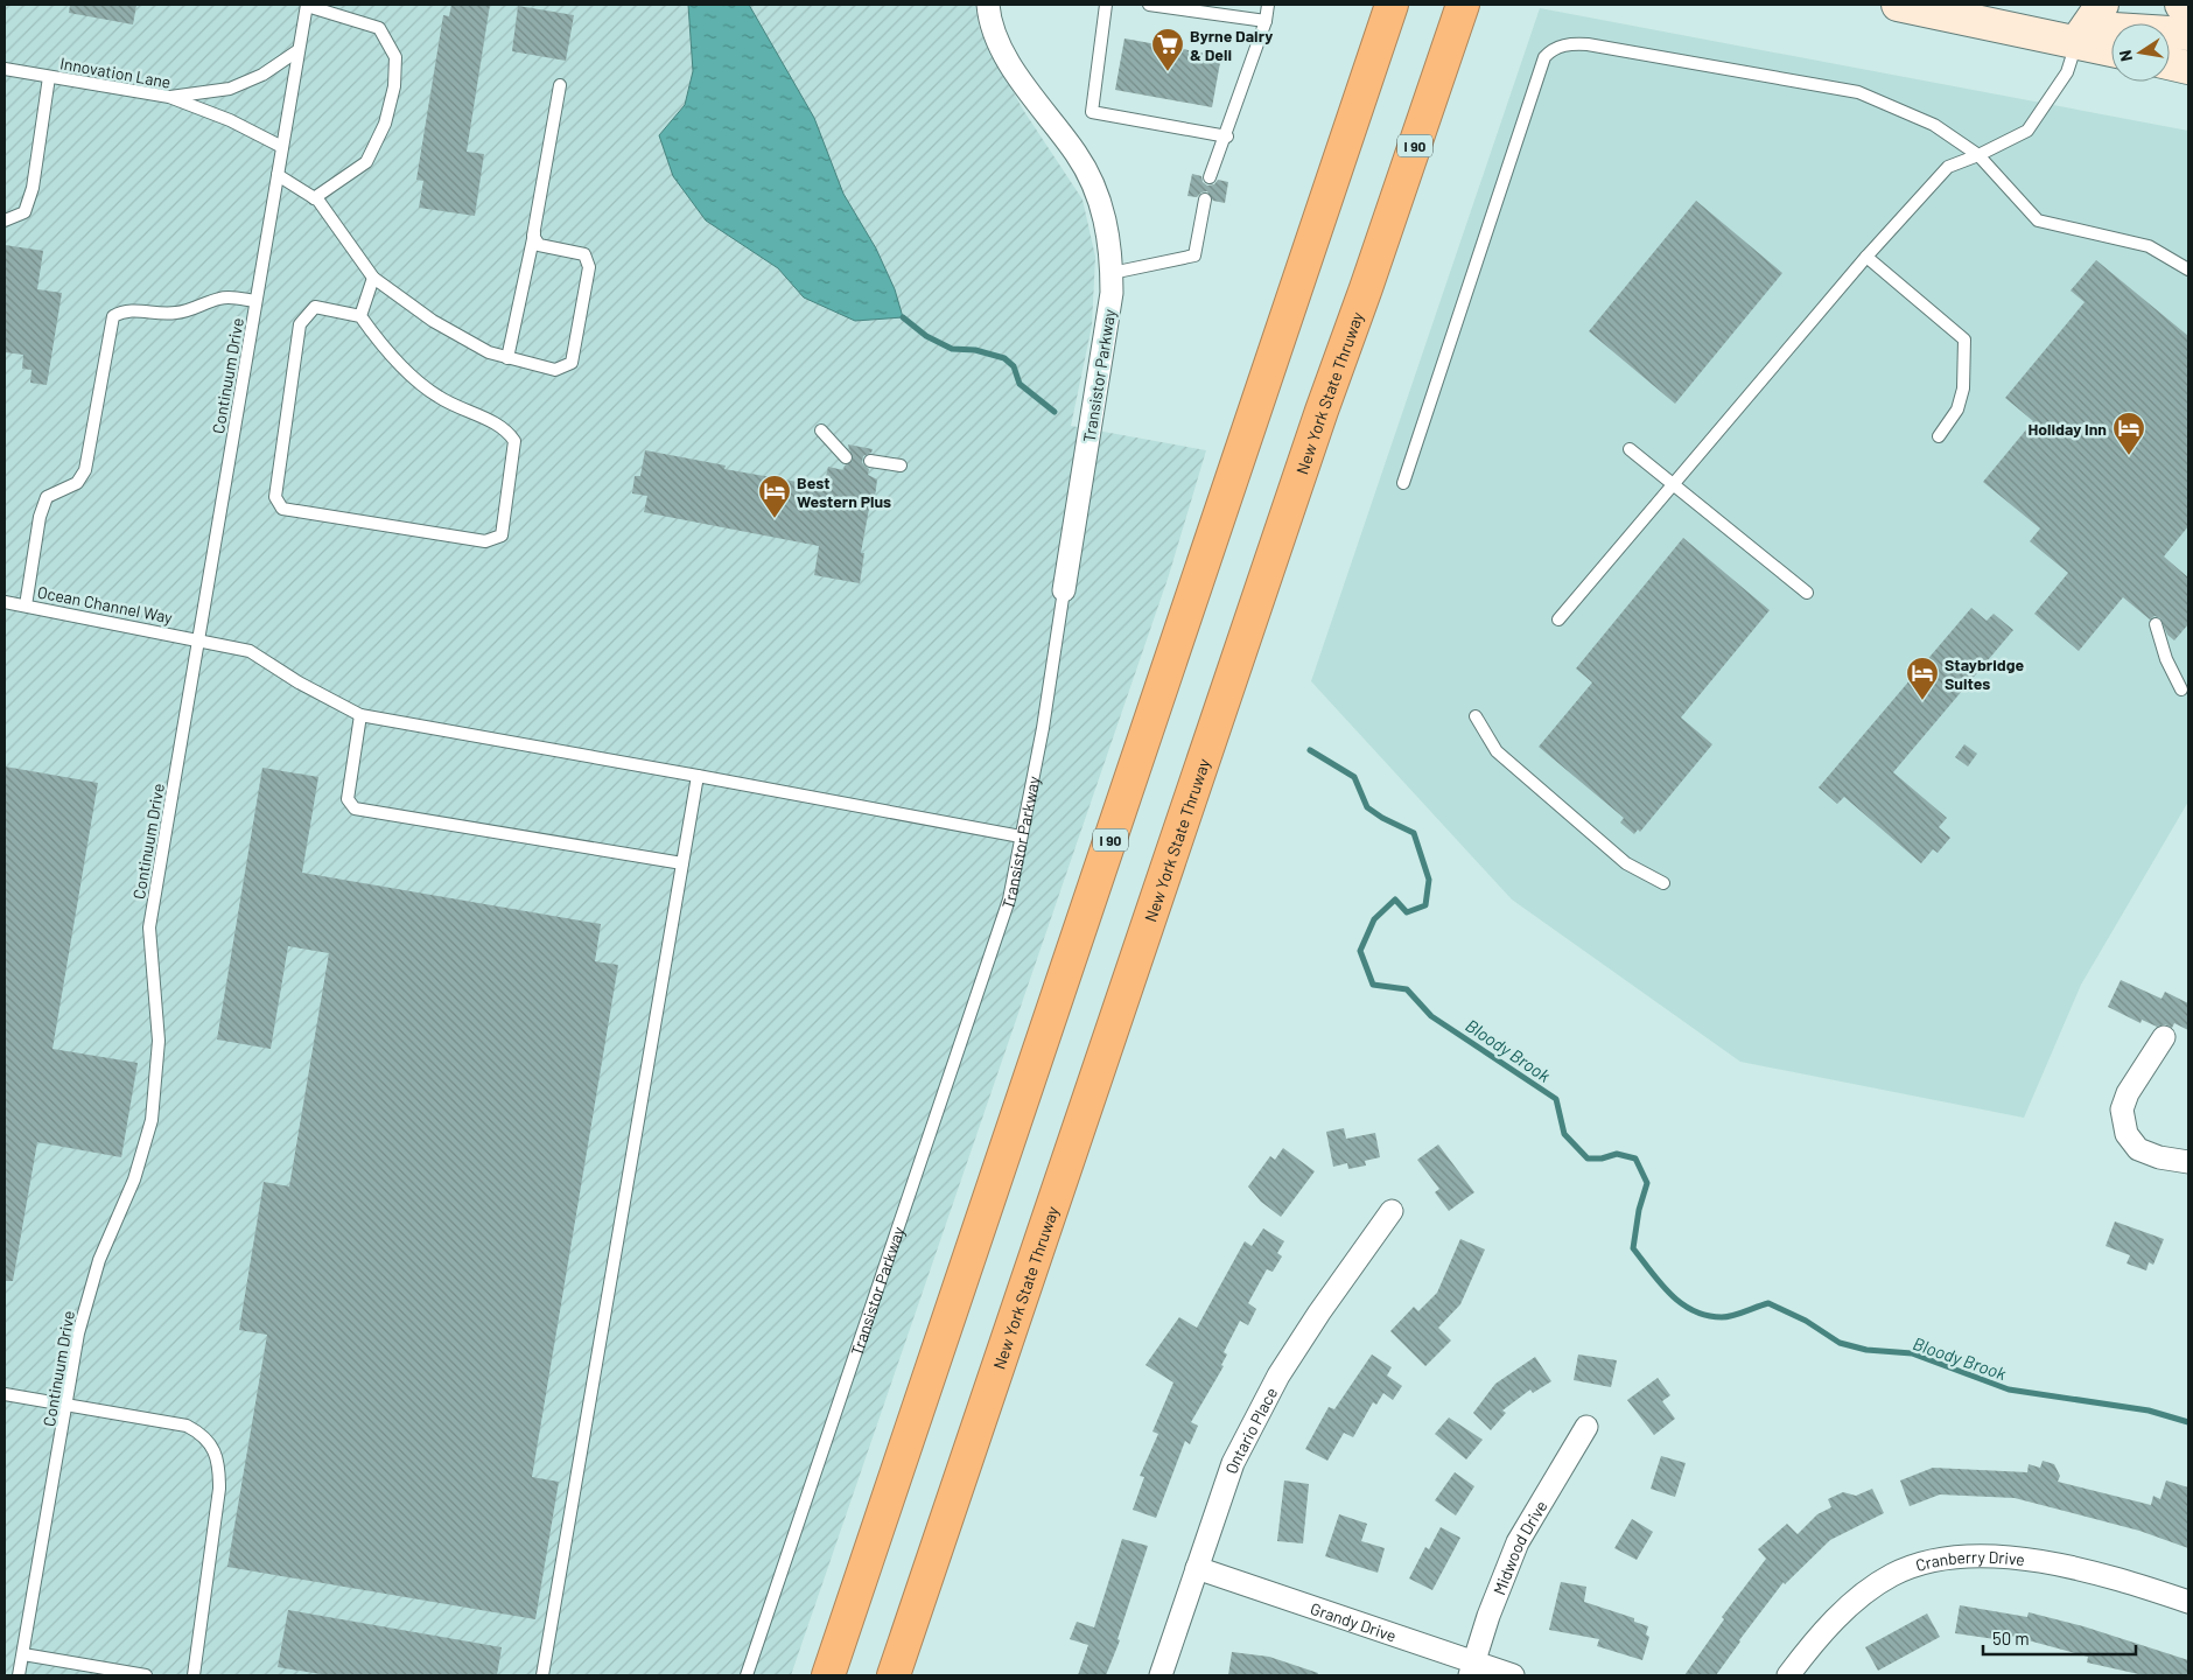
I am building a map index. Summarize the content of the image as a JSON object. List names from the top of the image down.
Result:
{
  "streets": {
    "highway": ["I 90", "New York State Thruway"],
    "street": [
      "Transistor Parkway",
      "Ontario Place",
      "Midwood Drive",
      "Cranberry Drive",
      "Grandy Drive"
    ],
    "lane": ["Innovation Lane", "Continuum Drive", "Ocean Channel Way"]
  },
  "crossings": [
    ["Innovation Lane", "Continuum Drive"],
    ["Continuum Drive", "Ocean Channel Way"],
    ["Transistor Parkway", "Ocean Channel Way"],
    ["Ontario Place", "Grandy Drive"],
    ["Midwood Drive", "Grandy Drive"]
  ],
  "water": ["Bloody Brook"],
  "places": {
    "supermarket": ["Byrne Dairy & Deli"],
    "hotel": ["Holiday Inn", "Best Western Plus", "Staybridge Suites"]
  },
  "scale_bar": "50 m",
  "north": "left"
}
